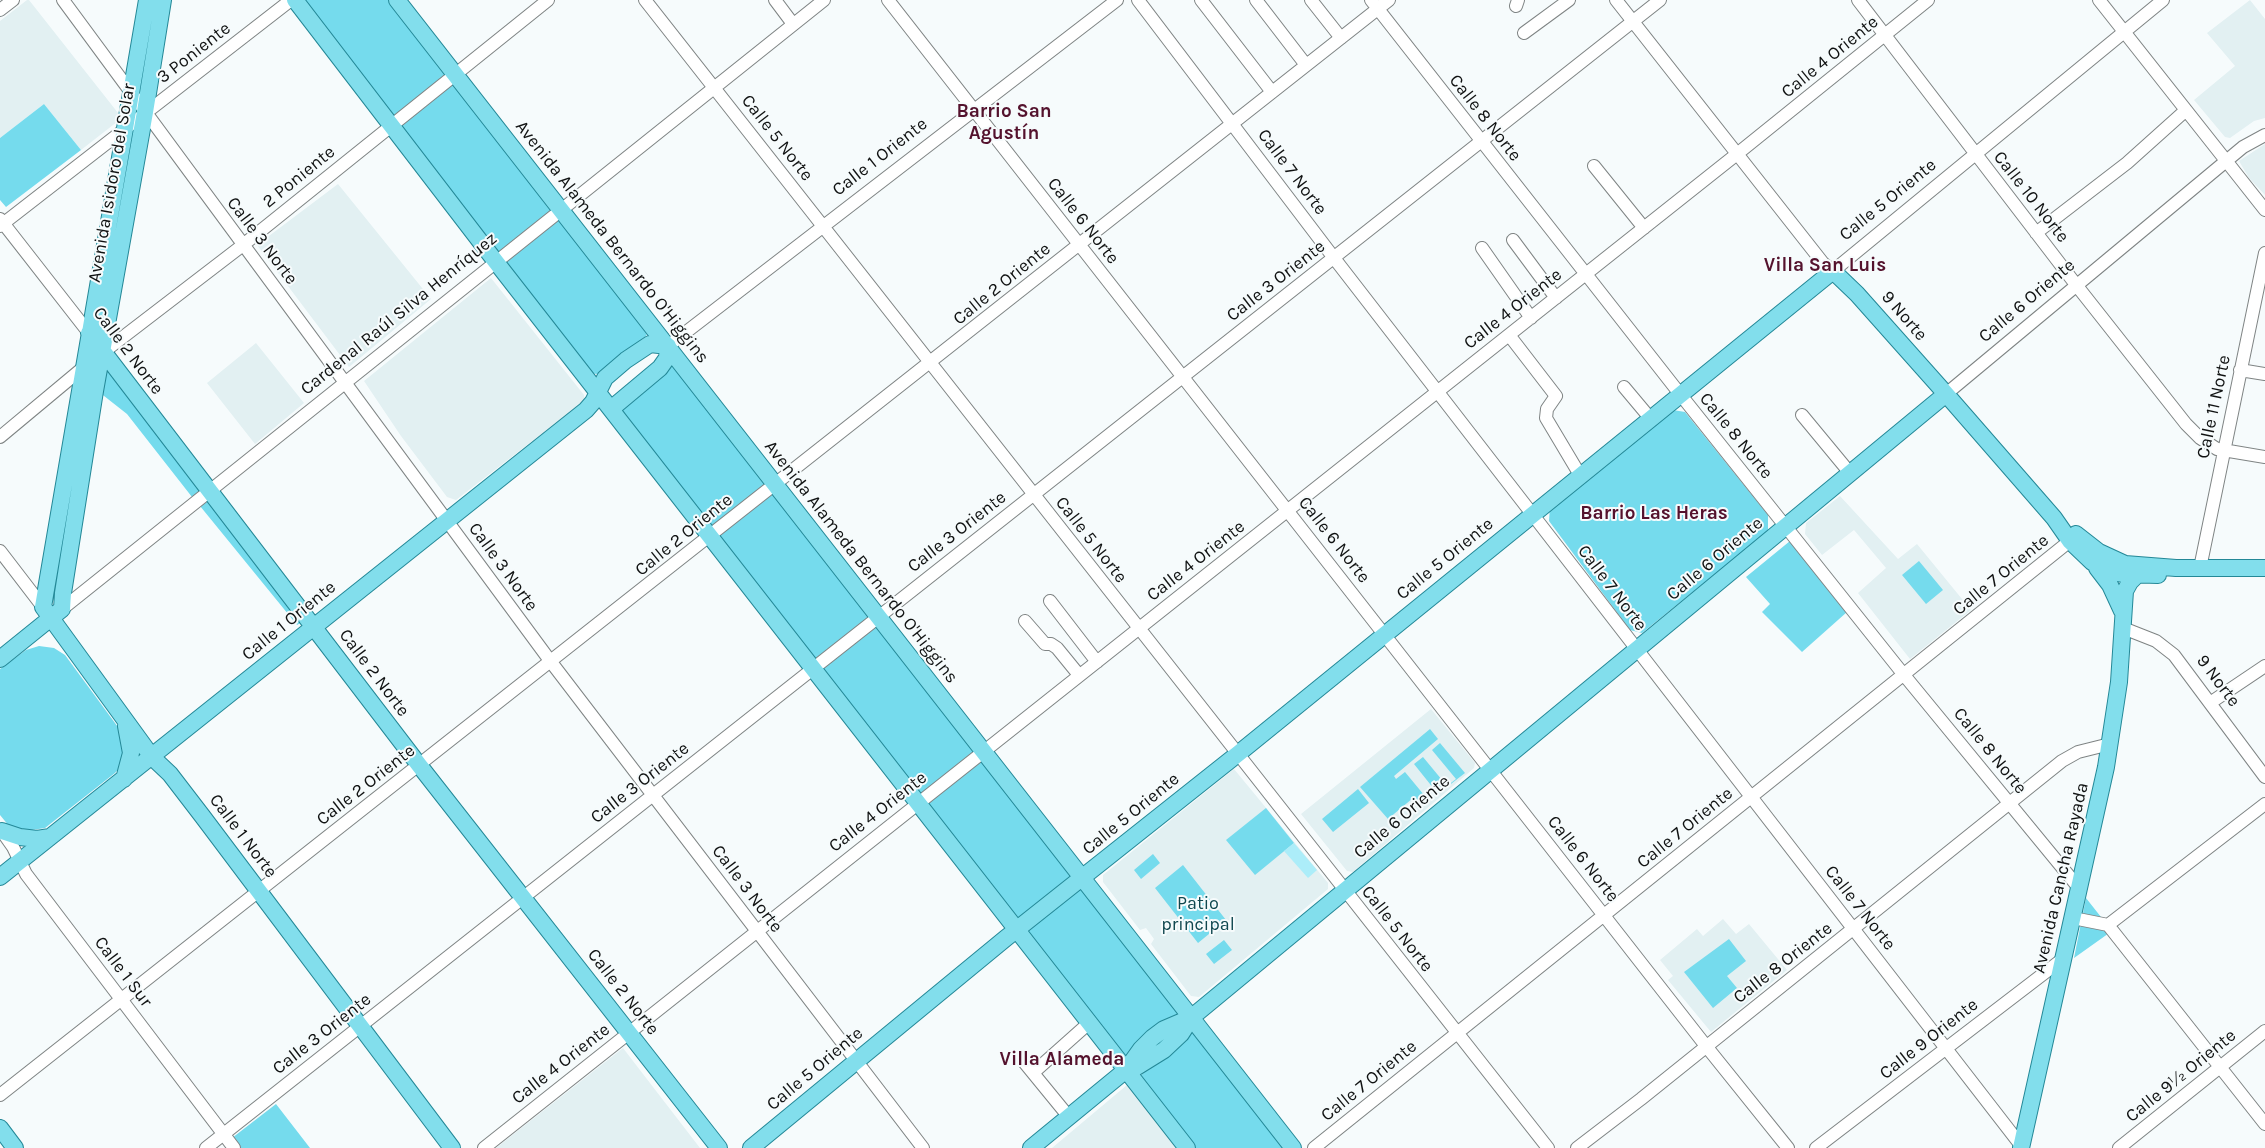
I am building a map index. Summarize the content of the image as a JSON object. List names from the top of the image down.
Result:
{
  "streets": {
    "main road": [
      "Calle 1 Oriente",
      "Avenida Isidoro del Solar",
      "Calle 5 Oriente",
      "Avenida Alameda Bernardo O'Higgins",
      "Calle 6 Oriente",
      "Cardenal Raúl Silva Henríquez",
      "9 Norte",
      "Calle 2 Norte",
      "Calle 1 Norte",
      "Avenida Cancha Rayada"
    ],
    "street": [
      "3 Poniente",
      "Calle 4 Oriente",
      "Calle 8 Norte",
      "Calle 5 Norte",
      "Calle 7 Norte",
      "2 Poniente",
      "Calle 10 Norte",
      "Calle 6 Norte",
      "Calle 3 Norte",
      "Calle 3 Oriente",
      "Calle 2 Oriente",
      "Calle 11 Norte",
      "Calle 7 Oriente",
      "Calle 8 Oriente",
      "Calle 1 Sur",
      "Calle 9 Oriente",
      "Calle 9½ Oriente"
    ]
  },
  "crossings": [
    ["3 Poniente", "Avenida Isidoro del Solar"],
    ["3 Poniente", "Calle 3 Norte"],
    ["3 Poniente", "Calle 2 Norte"],
    ["Calle 4 Oriente", "Calle 8 Norte"],
    ["Calle 4 Oriente", "Calle 5 Norte"],
    ["Calle 4 Oriente", "Calle 7 Norte"],
    ["Calle 4 Oriente", "Calle 10 Norte"],
    ["Calle 4 Oriente", "Calle 6 Norte"],
    ["Calle 4 Oriente", "Calle 3 Norte"],
    ["Calle 4 Oriente", "Avenida Alameda Bernardo O'Higgins"],
    ["Calle 4 Oriente", "9 Norte"],
    ["Calle 4 Oriente", "Calle 2 Norte"],
    ["Calle 8 Norte", "Calle 5 Oriente"],
    ["Calle 8 Norte", "Calle 3 Oriente"],
    ["Calle 8 Norte", "Calle 2 Oriente"],
    ["Calle 8 Norte", "Calle 6 Oriente"],
    ["Calle 8 Norte", "Calle 7 Oriente"],
    ["Calle 8 Norte", "Avenida Cancha Rayada"],
    ["Calle 8 Norte", "Calle 8 Oriente"],
    ["Calle 5 Norte", "Calle 1 Oriente"],
    ["Calle 5 Norte", "Calle 5 Oriente"],
    ["Calle 5 Norte", "Calle 3 Oriente"],
    ["Calle 5 Norte", "Calle 2 Oriente"],
    ["Calle 5 Norte", "Calle 6 Oriente"],
    ["Calle 5 Norte", "Cardenal Raúl Silva Henríquez"],
    ["Calle 5 Norte", "Calle 7 Oriente"],
    ["Calle 1 Oriente", "Calle 6 Norte"],
    ["Calle 1 Oriente", "Calle 3 Norte"],
    ["Calle 1 Oriente", "Avenida Alameda Bernardo O'Higgins"],
    ["Calle 1 Oriente", "Calle 2 Norte"],
    ["Calle 1 Oriente", "Calle 1 Norte"],
    ["Calle 1 Oriente", "Calle 1 Sur"],
    ["Calle 7 Norte", "Calle 5 Oriente"],
    ["Calle 7 Norte", "Calle 3 Oriente"],
    ["Calle 7 Norte", "Calle 2 Oriente"],
    ["Calle 7 Norte", "Calle 6 Oriente"],
    ["Calle 7 Norte", "Calle 7 Oriente"],
    ["Calle 7 Norte", "Avenida Cancha Rayada"],
    ["Calle 7 Norte", "Calle 8 Oriente"],
    ["Calle 7 Norte", "Calle 9 Oriente"],
    ["2 Poniente", "Avenida Isidoro del Solar"],
    ["2 Poniente", "Calle 3 Norte"],
    ["2 Poniente", "Avenida Alameda Bernardo O'Higgins"],
    ["2 Poniente", "Calle 2 Norte"],
    ["Avenida Isidoro del Solar", "Calle 3 Norte"],
    ["Avenida Isidoro del Solar", "Cardenal Raúl Silva Henríquez"],
    ["Avenida Isidoro del Solar", "Calle 2 Norte"],
    ["Avenida Isidoro del Solar", "Calle 1 Norte"],
    ["Calle 10 Norte", "Calle 5 Oriente"],
    ["Calle 10 Norte", "Calle 6 Oriente"],
    ["Calle 10 Norte", "Calle 11 Norte"],
    ["Calle 5 Oriente", "Calle 6 Norte"],
    ["Calle 5 Oriente", "Calle 3 Norte"],
    ["Calle 5 Oriente", "Avenida Alameda Bernardo O'Higgins"],
    ["Calle 5 Oriente", "9 Norte"],
    ["Calle 6 Norte", "Calle 3 Oriente"],
    ["Calle 6 Norte", "Calle 2 Oriente"],
    ["Calle 6 Norte", "Calle 6 Oriente"],
    ["Calle 6 Norte", "Calle 7 Oriente"],
    ["Calle 6 Norte", "Calle 8 Oriente"],
    ["Calle 3 Norte", "Calle 3 Oriente"],
    ["Calle 3 Norte", "Calle 2 Oriente"],
    ["Calle 3 Norte", "Cardenal Raúl Silva Henríquez"],
    ["Avenida Alameda Bernardo O'Higgins", "Calle 3 Oriente"],
    ["Avenida Alameda Bernardo O'Higgins", "Calle 2 Oriente"],
    ["Avenida Alameda Bernardo O'Higgins", "Calle 6 Oriente"],
    ["Avenida Alameda Bernardo O'Higgins", "Cardenal Raúl Silva Henríquez"],
    ["Calle 3 Oriente", "9 Norte"],
    ["Calle 3 Oriente", "Calle 2 Norte"],
    ["Calle 3 Oriente", "Calle 1 Norte"],
    ["Calle 3 Oriente", "Calle 1 Sur"],
    ["Calle 2 Oriente", "Calle 2 Norte"],
    ["Calle 2 Oriente", "Calle 1 Norte"],
    ["Calle 2 Oriente", "Calle 1 Sur"],
    ["Calle 6 Oriente", "9 Norte"],
    ["Cardenal Raúl Silva Henríquez", "Calle 2 Norte"],
    ["Cardenal Raúl Silva Henríquez", "Calle 1 Norte"],
    ["9 Norte", "Calle 7 Oriente"],
    ["9 Norte", "Avenida Cancha Rayada"],
    ["Avenida Cancha Rayada", "Calle 8 Oriente"],
    ["Avenida Cancha Rayada", "Calle 9 Oriente"]
  ],
  "districts": [
    "Barrio San Agustín",
    "Villa San Luis",
    "Barrio Las Heras",
    "Villa Alameda"
  ],
  "parks": ["Patio principal"]
}
